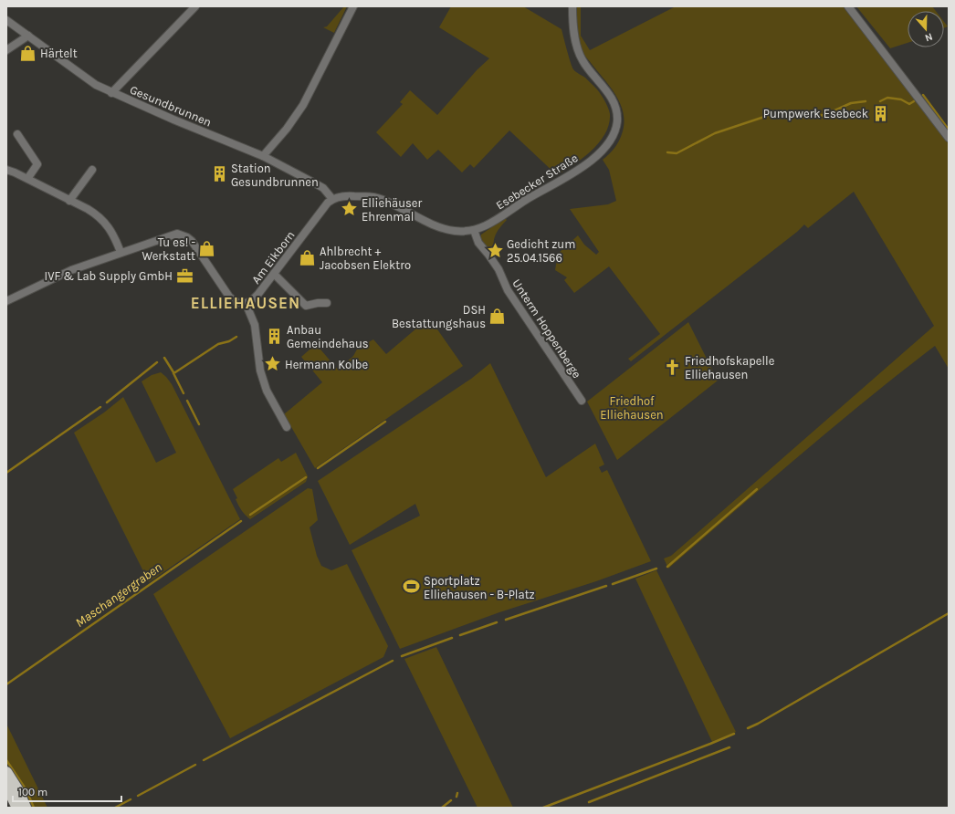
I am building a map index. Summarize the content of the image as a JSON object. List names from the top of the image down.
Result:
{
  "streets": {
    "street": [
      "Gesundbrunnen",
      "Esebecker Straße",
      "Am Eikborn",
      "Unterm Hoppenberge"
    ]
  },
  "crossings": [
    ["Gesundbrunnen", "Am Eikborn"],
    ["Esebecker Straße", "Unterm Hoppenberge"]
  ],
  "districts": ["ELLIEHAUSEN"],
  "water": ["Maschangergraben"],
  "parks": ["Friedhof Elliehausen"],
  "places": {
    "shop": [
      "Härtelt",
      "Tu es! - Werkstatt",
      "Ahlbrecht + Jacobsen Elektro",
      "DSH Bestattungshaus"
    ],
    "building": ["Pumpwerk Esebeck", "Station Gesundbrunnen", "Anbau Gemeindehaus"],
    "place": ["Elliehäuser Ehrenmal", "Gedicht zum 25.04.1566", "Hermann Kolbe"],
    "office": ["IVF & Lab Supply GmbH"],
    "church": ["Friedhofskapelle Elliehausen"],
    "sports": ["Sportplatz Elliehausen - B-Platz"]
  },
  "scale_bar": "100 m",
  "north": "bottom"
}
